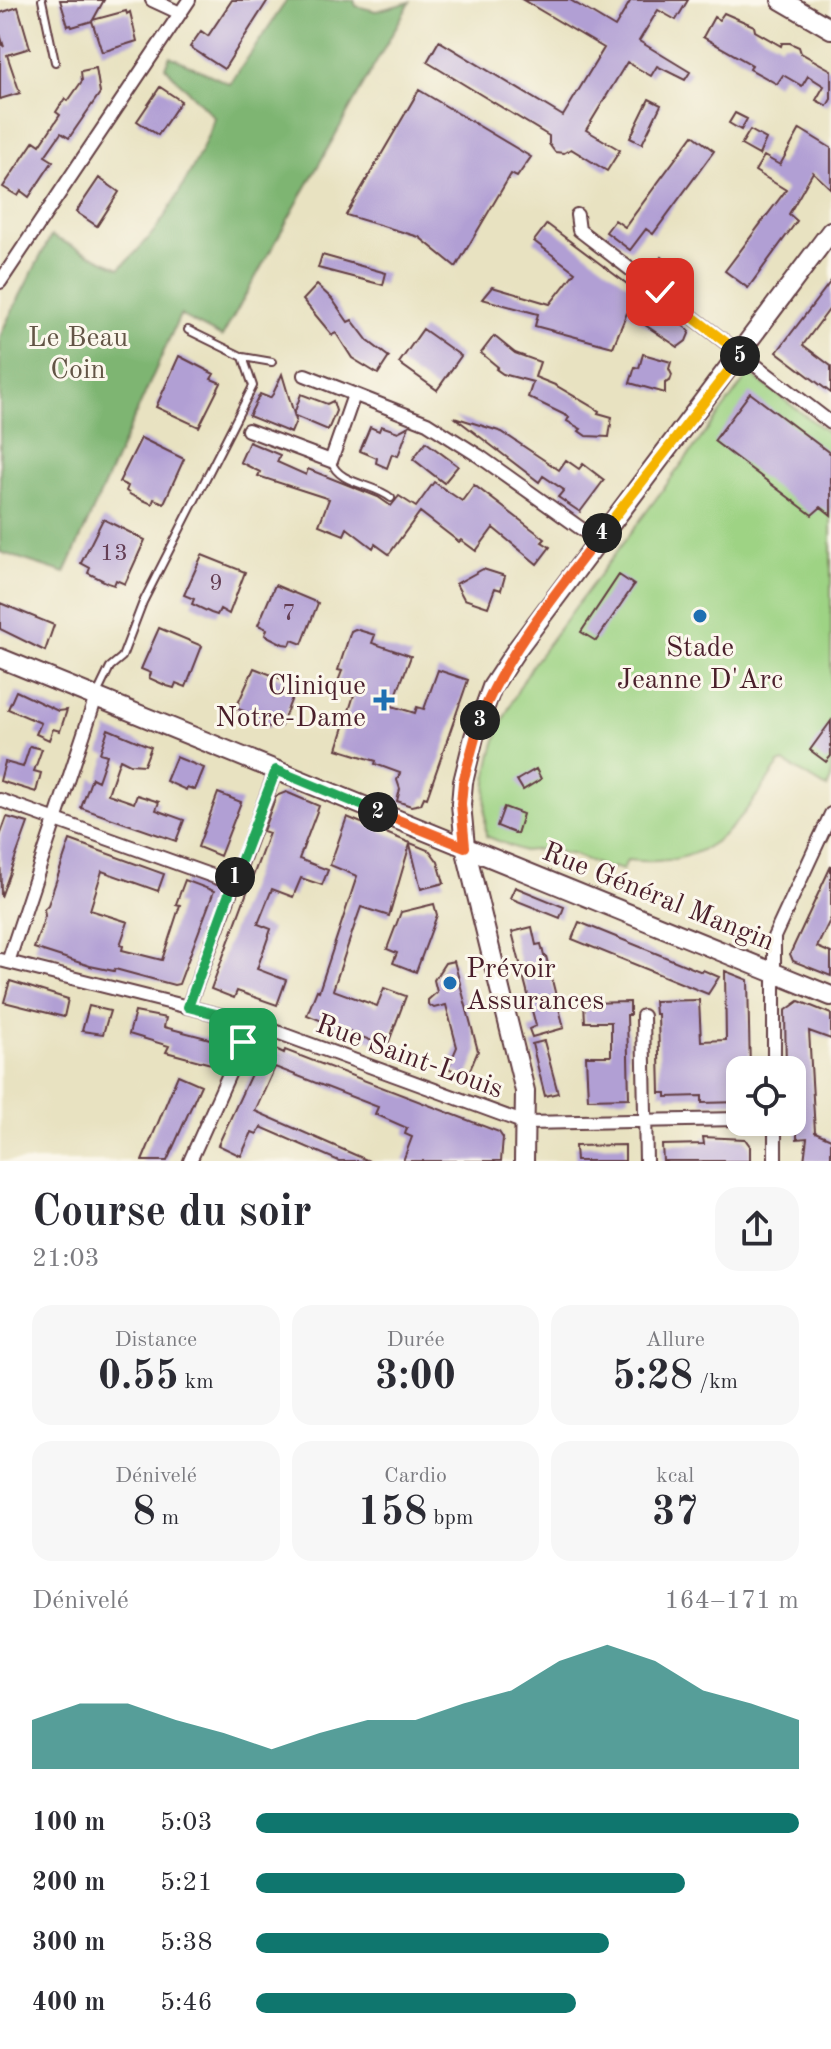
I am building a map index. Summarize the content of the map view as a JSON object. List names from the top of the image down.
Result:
{
  "streets": {
    "street": ["Rue Général Mangin", "Rue Saint-Louis"]
  },
  "parks": ["Le Beau Coin"],
  "places": {
    "other": ["Stade Jeanne D'Arc", "Prévoir Assurances"],
    "health": ["Clinique Notre-Dame"]
  },
  "house_numbers": ["13", "9", "7"],
  "page": {
    "pins": [
      "5",
      "4",
      "3",
      "2",
      "1"
    ],
    "heading": ["Course du soir", "21:03"],
    "stats": [
      ["Distance", "0.55 km"],
      ["Durée", "3:00"],
      ["Allure", "5:28 /km"],
      ["Dénivelé", "8 m"],
      ["Cardio", "158 bpm"],
      ["kcal", "37"]
    ],
    "chart": ["Dénivelé", "164–171 m"],
    "list": [
      {
        "name": "100 m",
        "note": "5:03"
      },
      {
        "name": "200 m",
        "note": "5:21"
      },
      {
        "name": "300 m",
        "note": "5:38"
      },
      {
        "name": "400 m",
        "note": "5:46"
      }
    ]
  }
}
